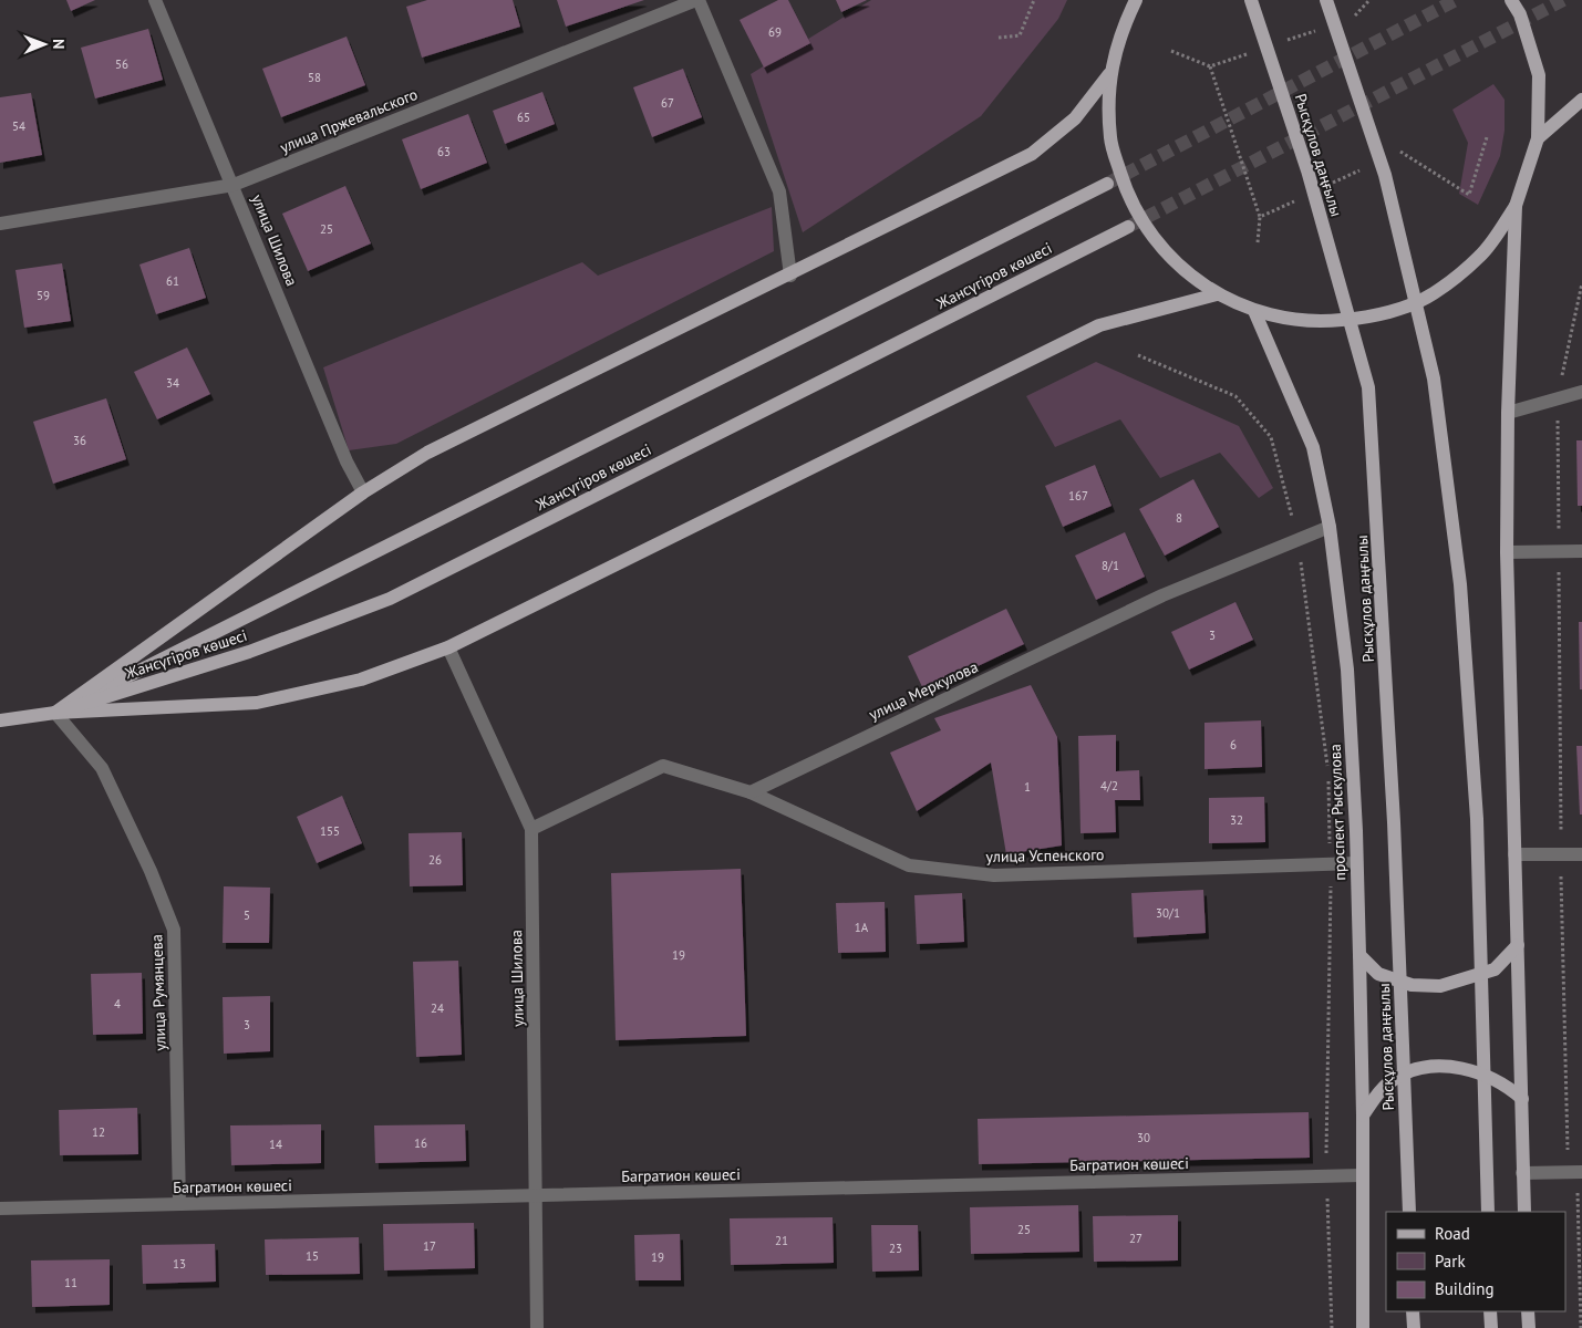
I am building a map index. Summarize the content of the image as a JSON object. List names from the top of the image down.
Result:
{
  "streets": {
    "main road": ["Рысқұлов даңғылы", "Жансүгіров көшесі", "проспект Рыскулова"],
    "street": [
      "улица Пржевальского",
      "улица Шилова",
      "улица Меркулова",
      "улица Успенского",
      "улица Румянцева",
      "Багратион көшесі"
    ]
  },
  "crossings": [
    ["улица Пржевальского", "улица Шилова"],
    ["улица Шилова", "Багратион көшесі"],
    ["Жансүгіров көшесі", "улица Румянцева"],
    ["улица Меркулова", "проспект Рыскулова"],
    ["улица Меркулова", "улица Успенского"],
    ["проспект Рыскулова", "улица Успенского"],
    ["проспект Рыскулова", "Багратион көшесі"],
    ["улица Румянцева", "Багратион көшесі"]
  ],
  "house_numbers": [
    "69",
    "56",
    "58",
    "67",
    "65",
    "54",
    "63",
    "25",
    "61",
    "59",
    "34",
    "36",
    "167",
    "8",
    "8/1",
    "3",
    "6",
    "4/2",
    "1",
    "32",
    "155",
    "26",
    "30/1",
    "5",
    "1А",
    "19",
    "4",
    "24",
    "3",
    "12",
    "30",
    "16",
    "14",
    "25",
    "27",
    "21",
    "17",
    "23",
    "15",
    "19",
    "13",
    "11"
  ],
  "legend": ["Road", "Park", "Building"],
  "north": "right"
}
